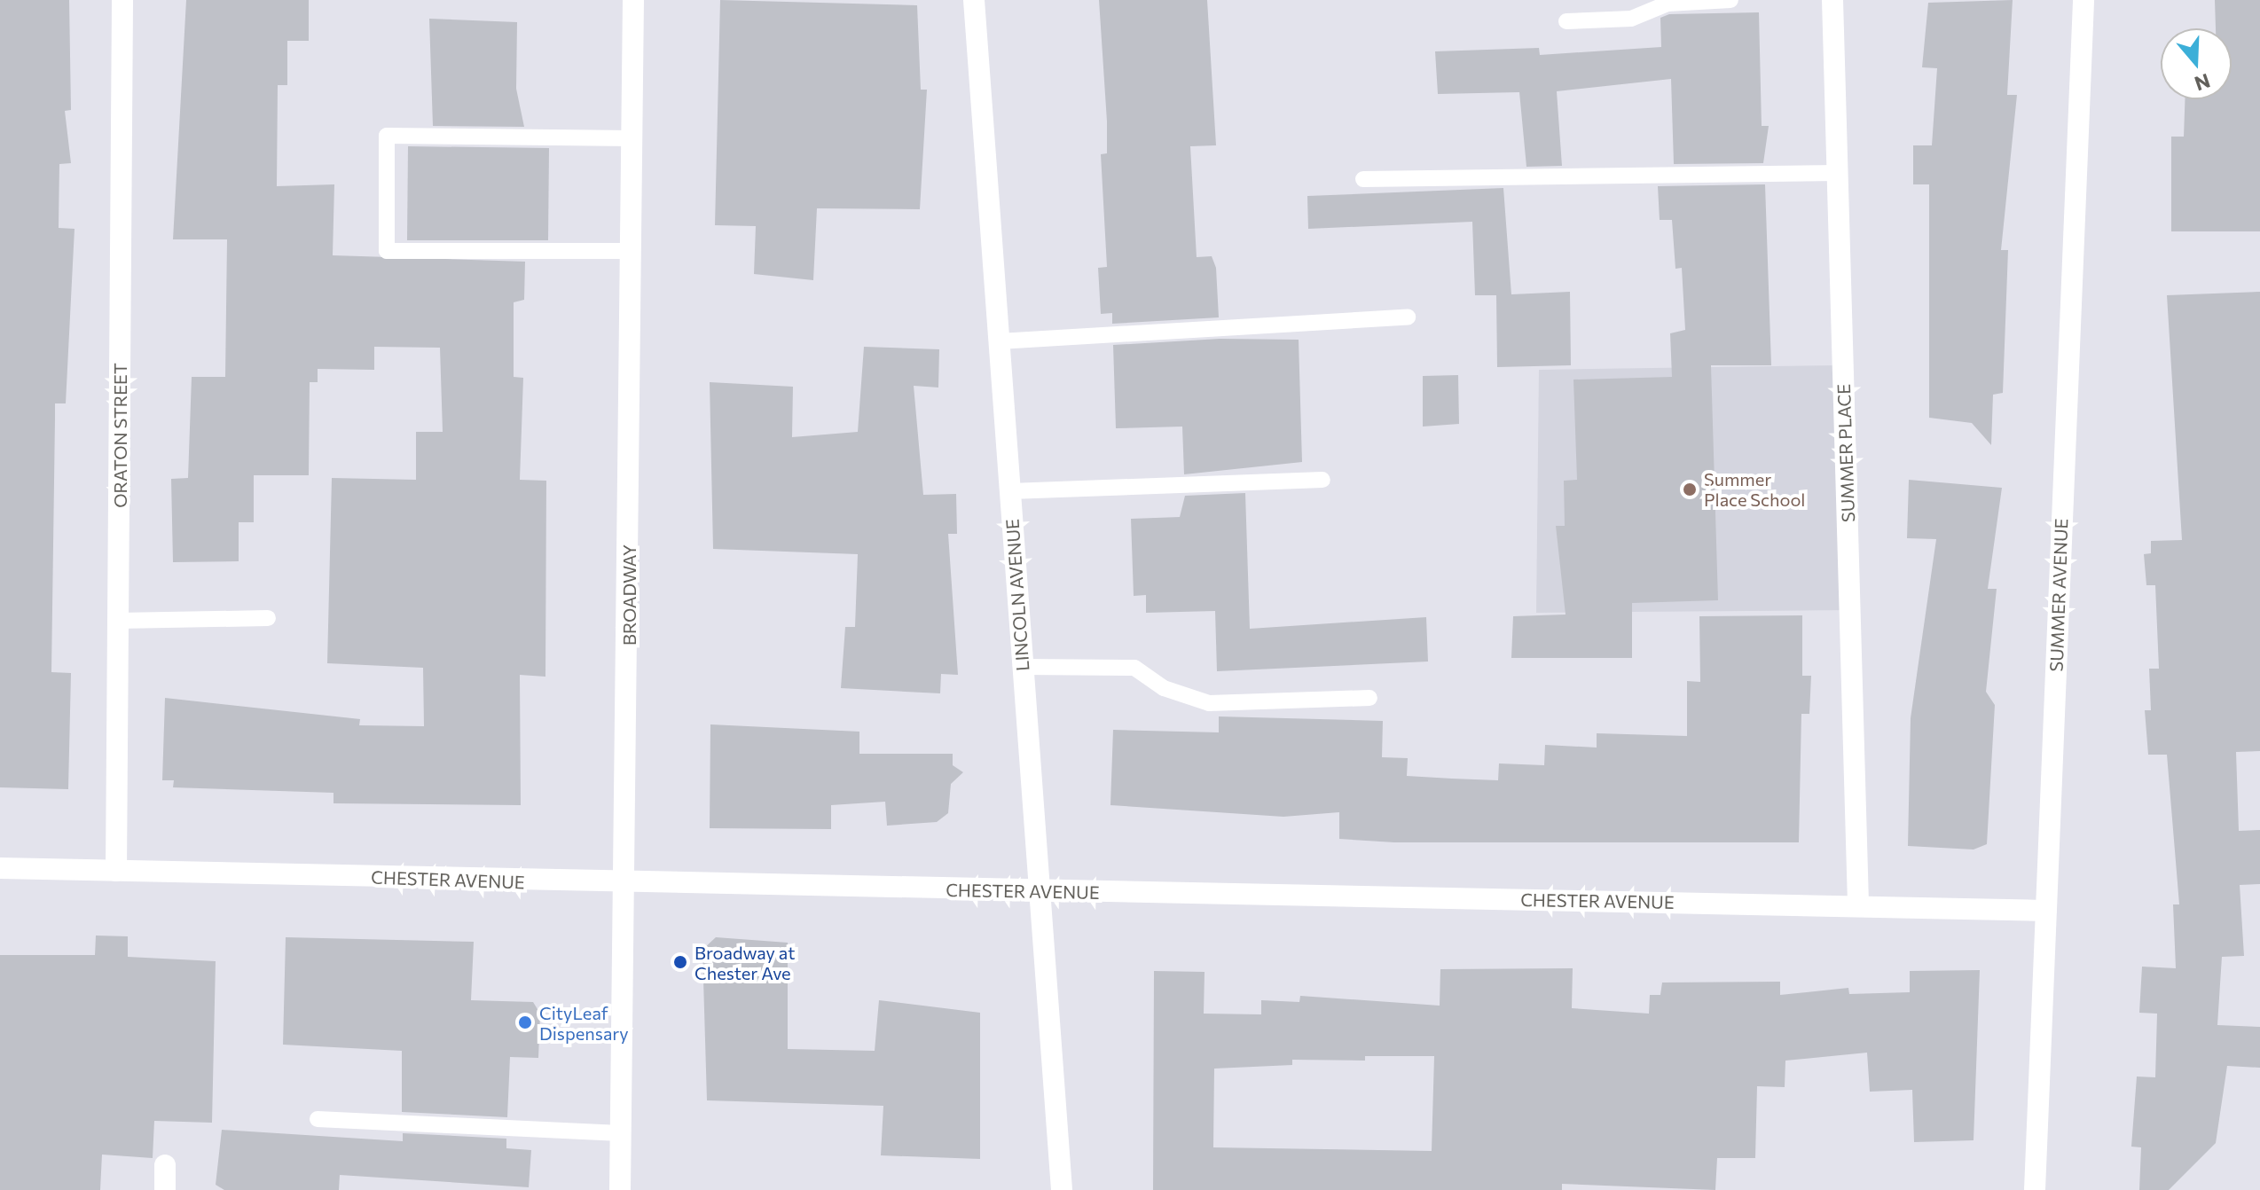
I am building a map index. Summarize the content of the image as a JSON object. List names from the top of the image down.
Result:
{
  "streets": {
    "street": [
      "ORATON STREET",
      "SUMMER PLACE",
      "BROADWAY",
      "LINCOLN AVENUE",
      "SUMMER AVENUE",
      "CHESTER AVENUE"
    ]
  },
  "crossings": [
    ["ORATON STREET", "CHESTER AVENUE"],
    ["SUMMER PLACE", "CHESTER AVENUE"],
    ["BROADWAY", "CHESTER AVENUE"],
    ["LINCOLN AVENUE", "CHESTER AVENUE"],
    ["SUMMER AVENUE", "CHESTER AVENUE"]
  ],
  "places": ["Summer Place School", "Broadway at Chester Ave", "CityLeaf Dispensary"],
  "north": "bottom"
}
